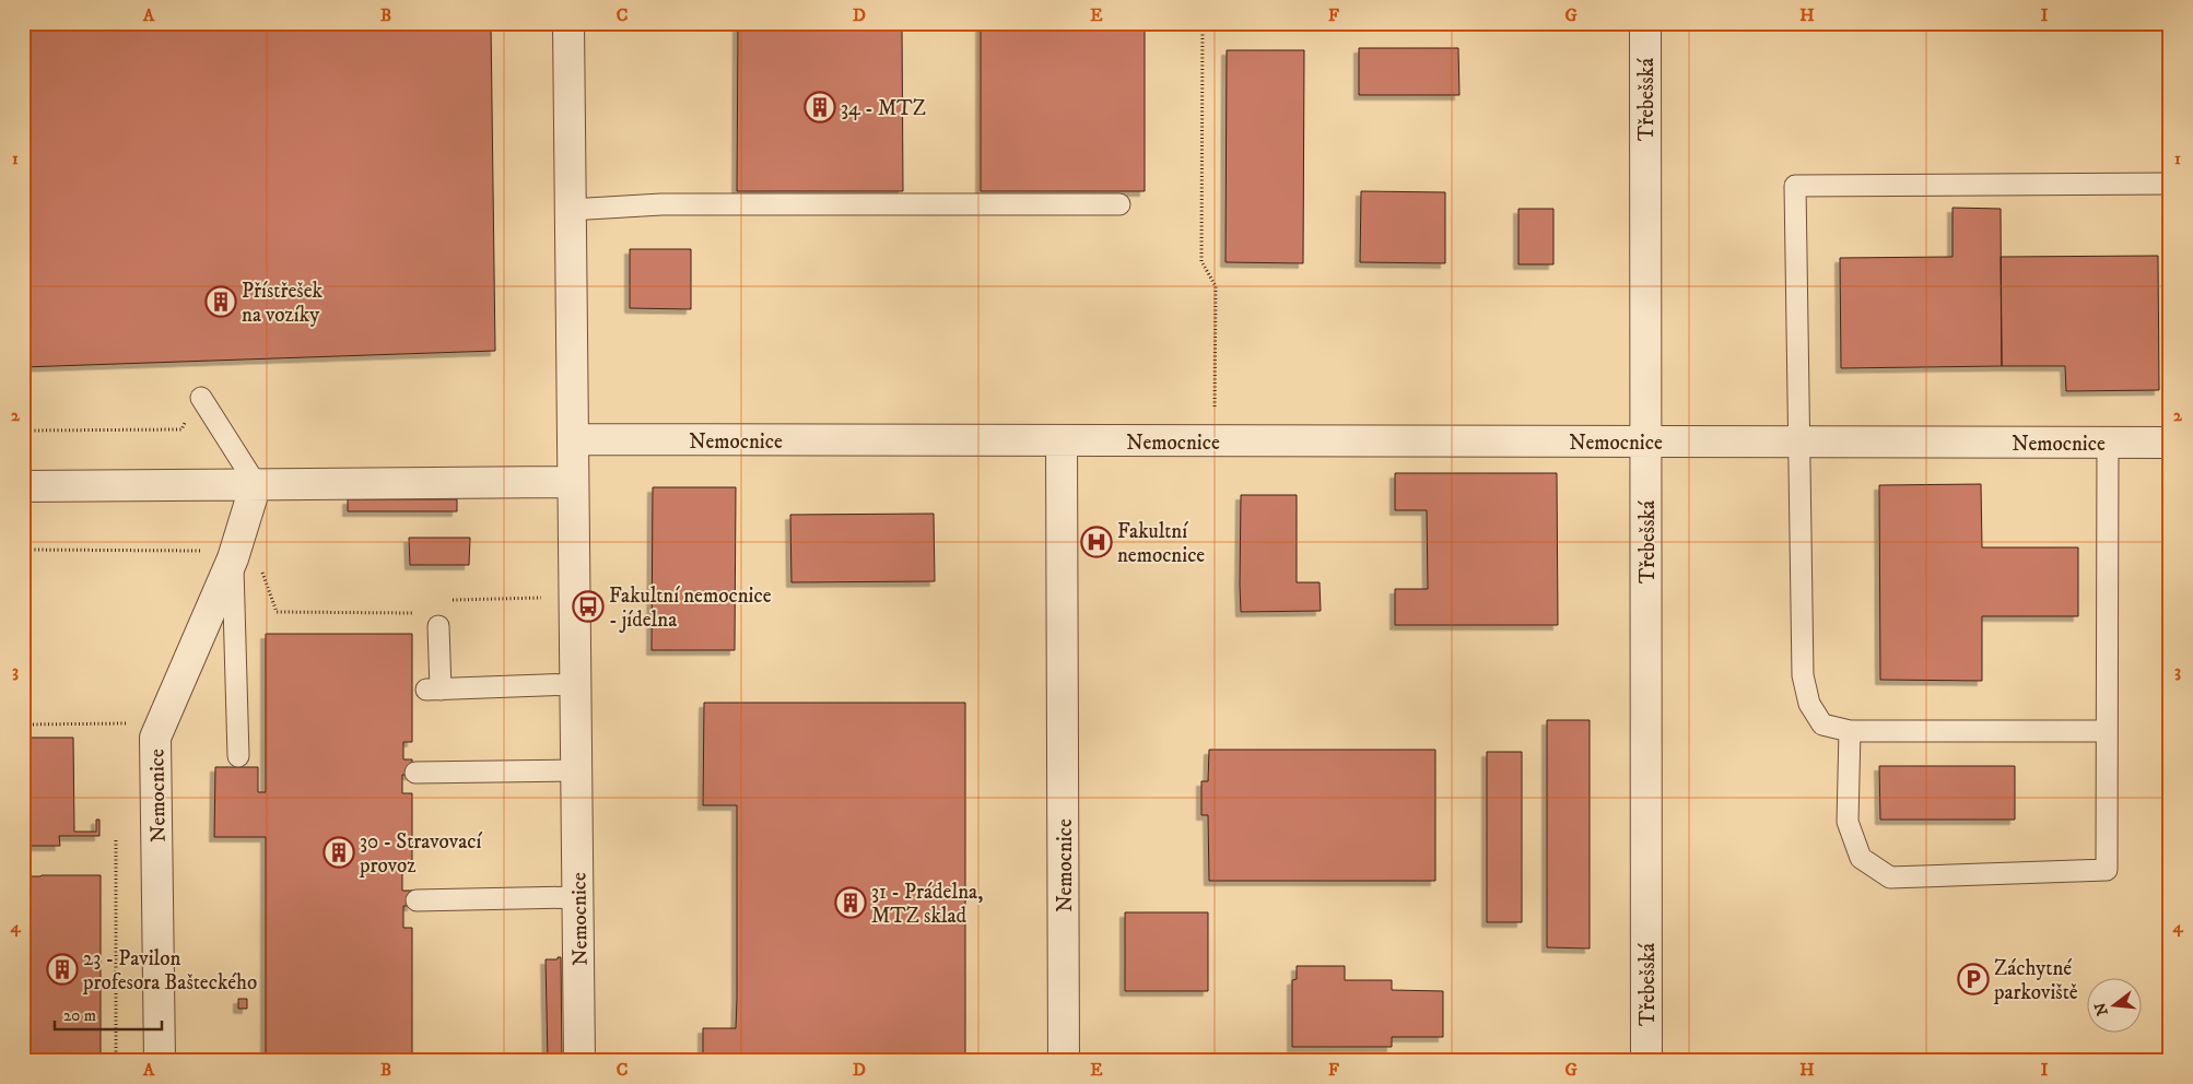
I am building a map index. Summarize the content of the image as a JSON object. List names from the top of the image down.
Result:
{
  "streets": {
    "street": ["Třebešská", "Nemocnice"]
  },
  "crossings": [
    ["Třebešská", "Nemocnice"]
  ],
  "places": {
    "building": [
      "34 - MTZ",
      "Přístřešek na vozíky",
      "30 - Stravovací provoz",
      "31 - Prádelna, MTZ sklad",
      "23 - Pavilon profesora Bašteckého"
    ],
    "hospital": ["Fakultní nemocnice"],
    "bus stop": ["Fakultní nemocnice - jídelna"],
    "parking": ["Záchytné parkoviště"]
  },
  "scale_bar": "20 m",
  "north": "left",
  "grid": {
    "columns": [
      "A",
      "B",
      "C",
      "D",
      "E",
      "F",
      "G",
      "H",
      "I"
    ],
    "rows": [
      "1",
      "2",
      "3",
      "4"
    ]
  }
}
